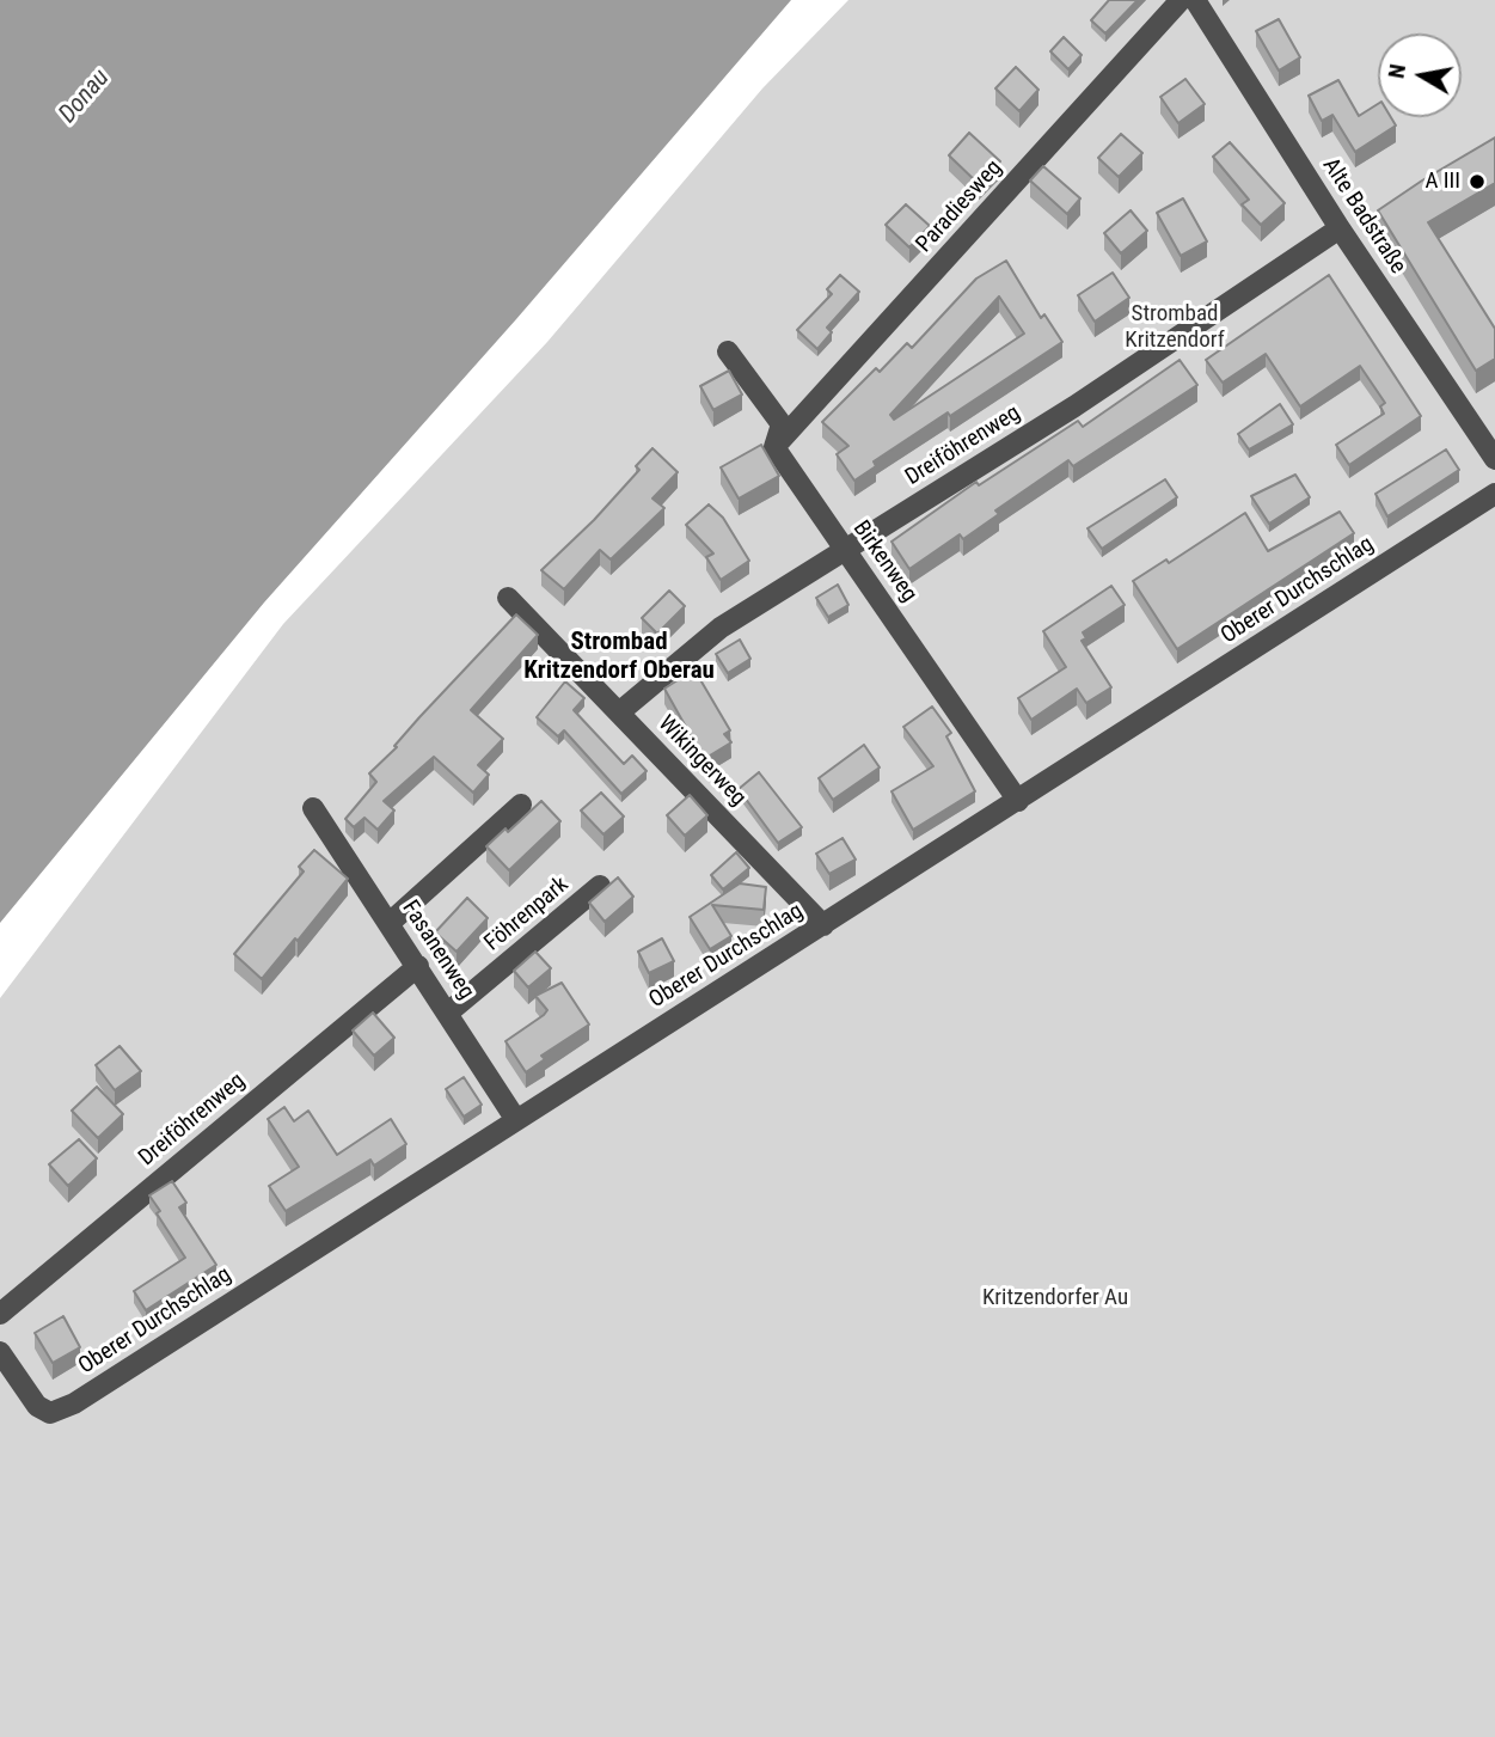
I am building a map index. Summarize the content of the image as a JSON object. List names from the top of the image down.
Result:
{
  "streets": {
    "street": [
      "Paradiesweg",
      "Alte Badstraße",
      "Dreiföhrenweg",
      "Birkenweg",
      "Oberer Durchschlag",
      "Wikingerweg",
      "Föhrenpark",
      "Fasanenweg"
    ]
  },
  "crossings": [
    ["Paradiesweg", "Birkenweg"],
    ["Alte Badstraße", "Dreiföhrenweg"],
    ["Dreiföhrenweg", "Birkenweg"],
    ["Dreiföhrenweg", "Wikingerweg"],
    ["Dreiföhrenweg", "Fasanenweg"],
    ["Birkenweg", "Oberer Durchschlag"],
    ["Oberer Durchschlag", "Wikingerweg"],
    ["Oberer Durchschlag", "Fasanenweg"],
    ["Föhrenpark", "Fasanenweg"]
  ],
  "districts": ["Strombad Kritzendorf Oberau"],
  "water": ["Donau"],
  "parks": ["Strombad Kritzendorf", "Kritzendorfer Au"],
  "places": ["A III"],
  "north": "left"
}
